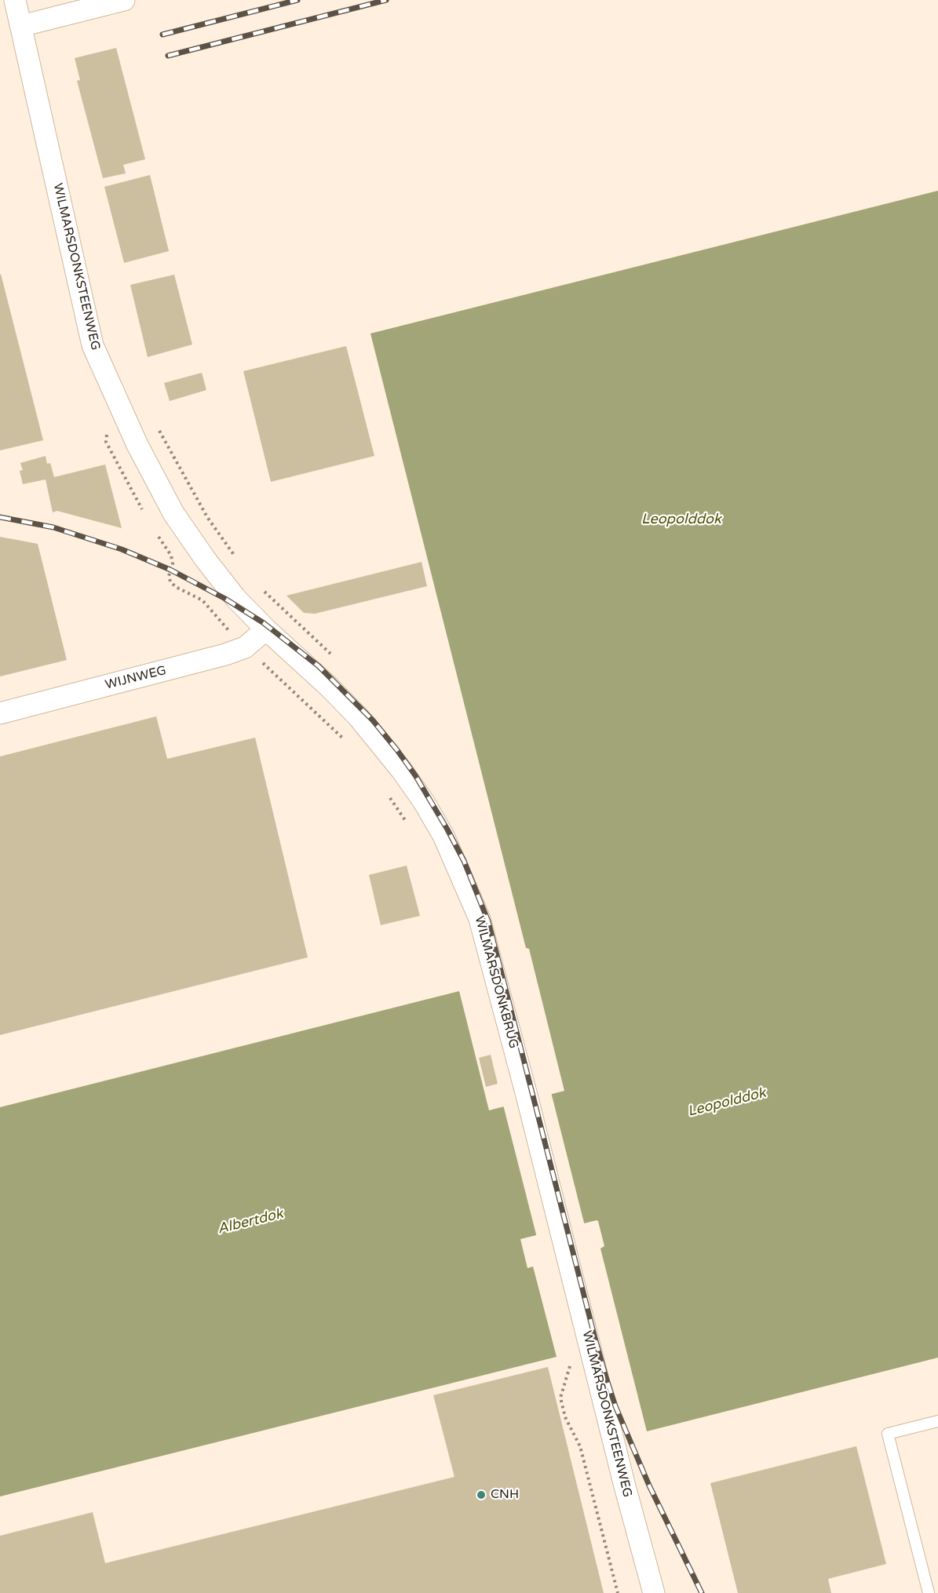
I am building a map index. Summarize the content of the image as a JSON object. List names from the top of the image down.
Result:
{
  "streets": {
    "street": ["WILMARSDONKSTEENWEG", "WIJNWEG", "WILMARSDONKBRUG"]
  },
  "crossings": [
    ["WILMARSDONKSTEENWEG", "WIJNWEG"],
    ["WILMARSDONKSTEENWEG", "WILMARSDONKBRUG"],
    ["WIJNWEG", "WILMARSDONKBRUG"]
  ],
  "water": ["Leopolddok", "Albertdok"],
  "places": ["CNH"]
}
